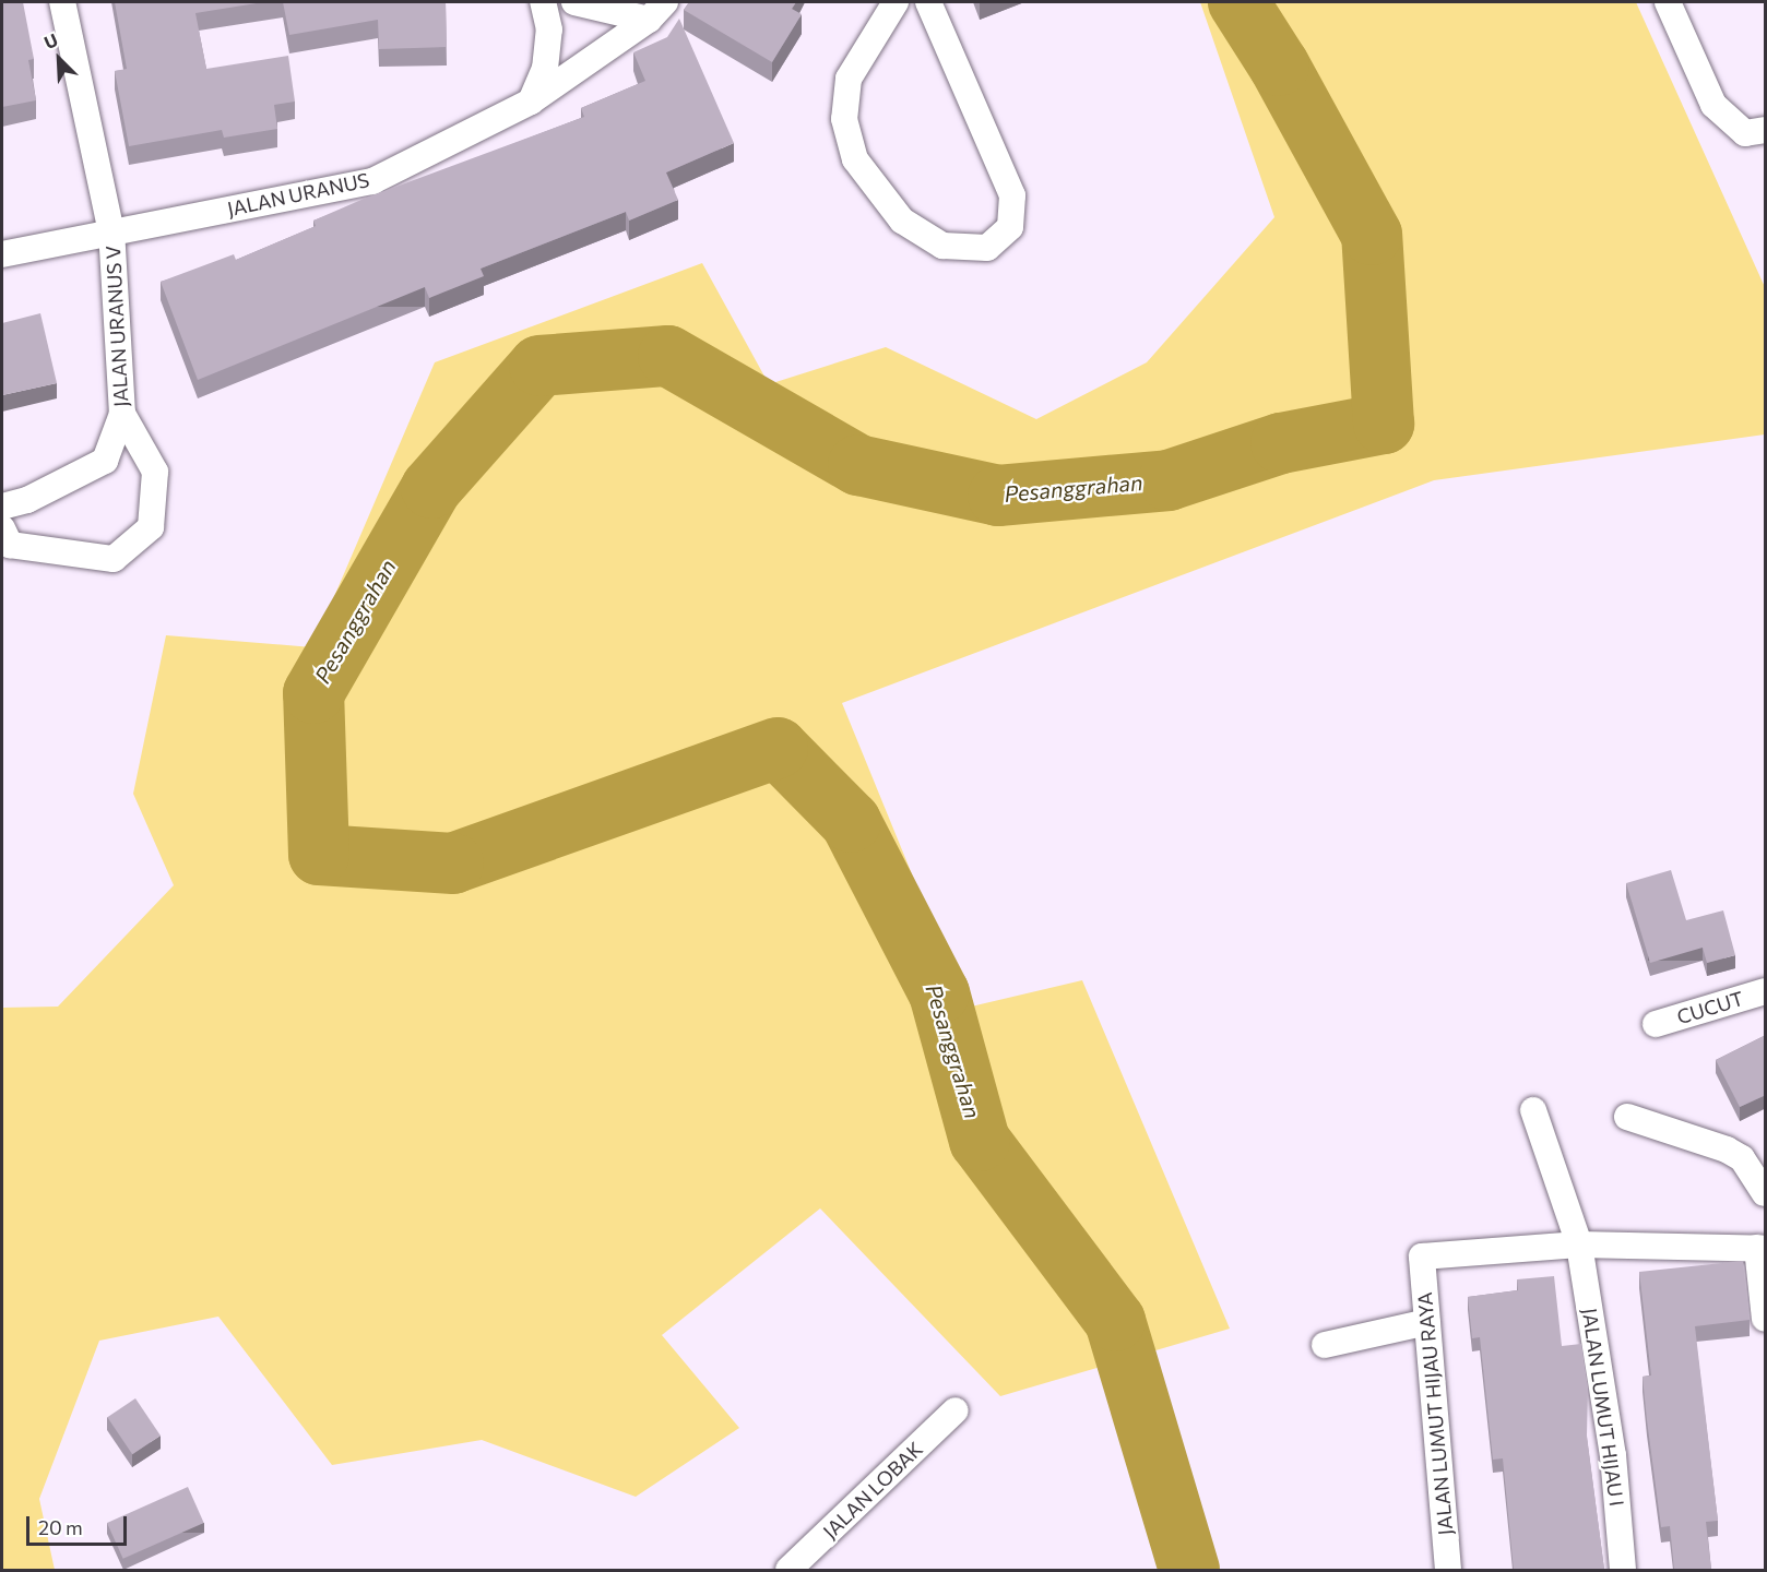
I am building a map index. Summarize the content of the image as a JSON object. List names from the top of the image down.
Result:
{
  "streets": {
    "street": [
      "JALAN URANUS",
      "JALAN URANUS V",
      "CUCUT",
      "JALAN LUMUT HIJAU I",
      "JALAN LUMUT HIJAU RAYA",
      "JALAN LOBAK"
    ]
  },
  "crossings": [
    ["JALAN URANUS", "JALAN URANUS V"],
    ["JALAN LUMUT HIJAU I", "JALAN LUMUT HIJAU RAYA"]
  ],
  "water": ["Pesanggrahan"],
  "scale_bar": "20 m",
  "north": "top left"
}
